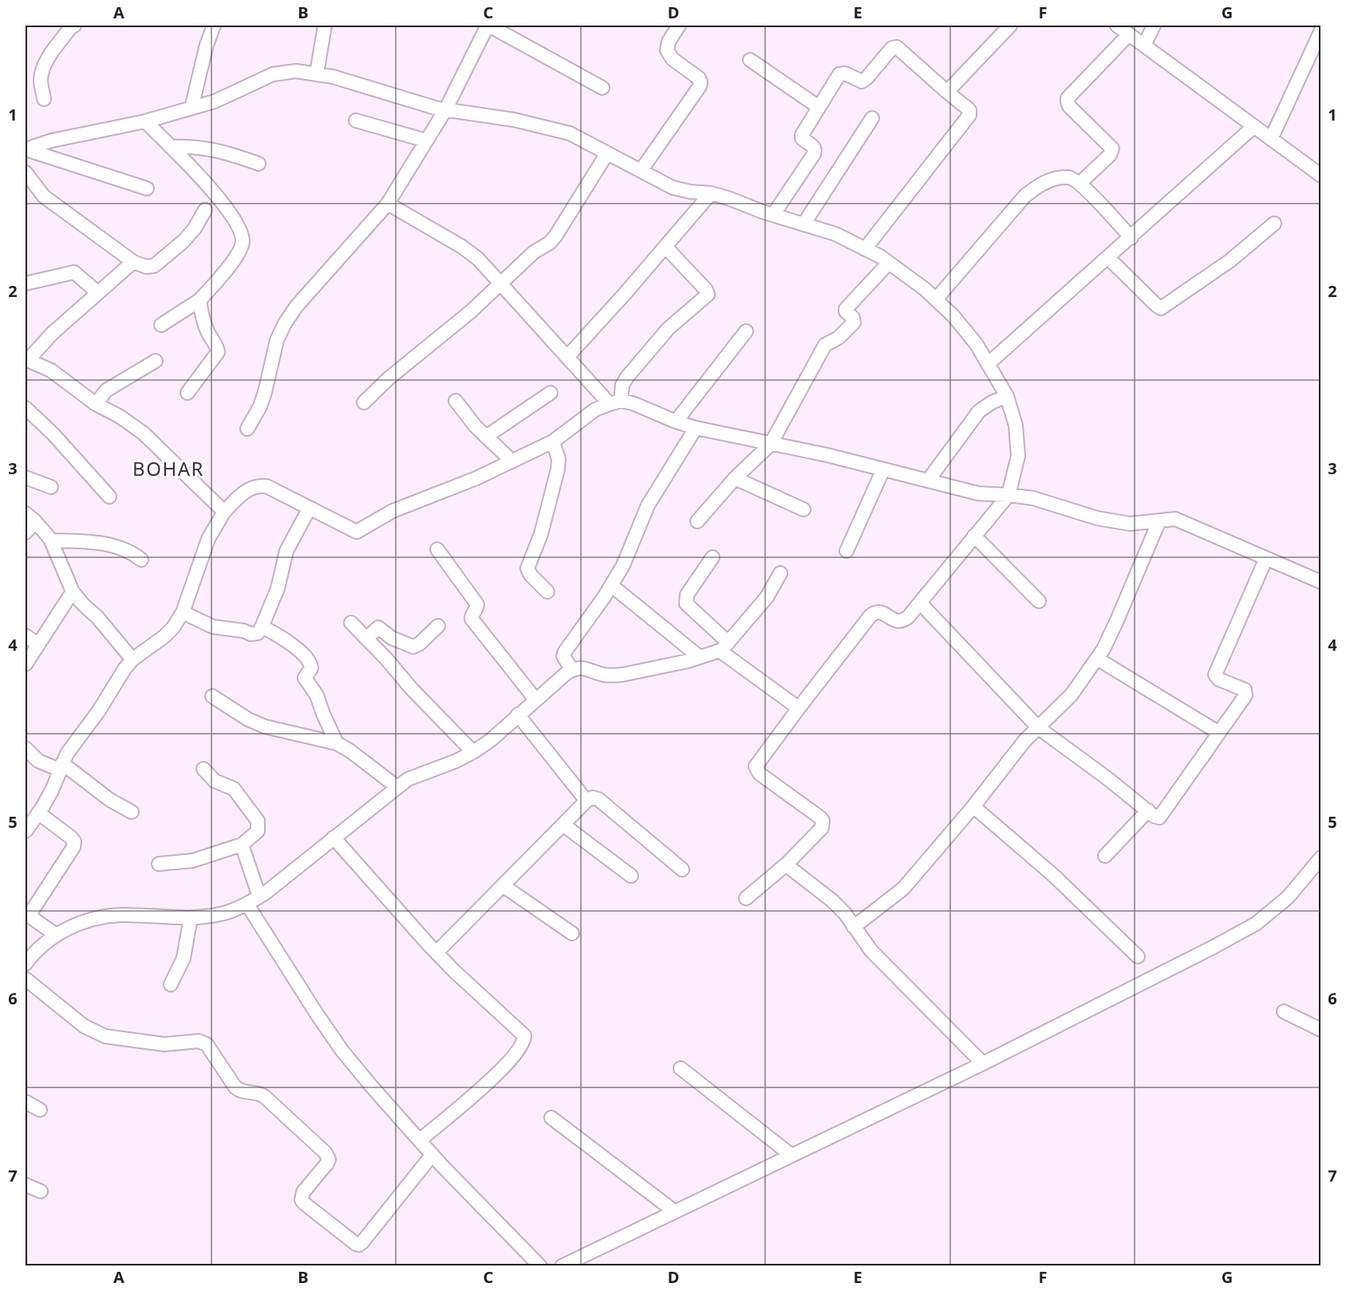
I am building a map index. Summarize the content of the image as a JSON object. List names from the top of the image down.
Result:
{
  "districts": ["BOHAR"],
  "grid": {
    "columns": [
      "A",
      "B",
      "C",
      "D",
      "E",
      "F",
      "G"
    ],
    "rows": [
      "1",
      "2",
      "3",
      "4",
      "5",
      "6",
      "7"
    ]
  }
}
